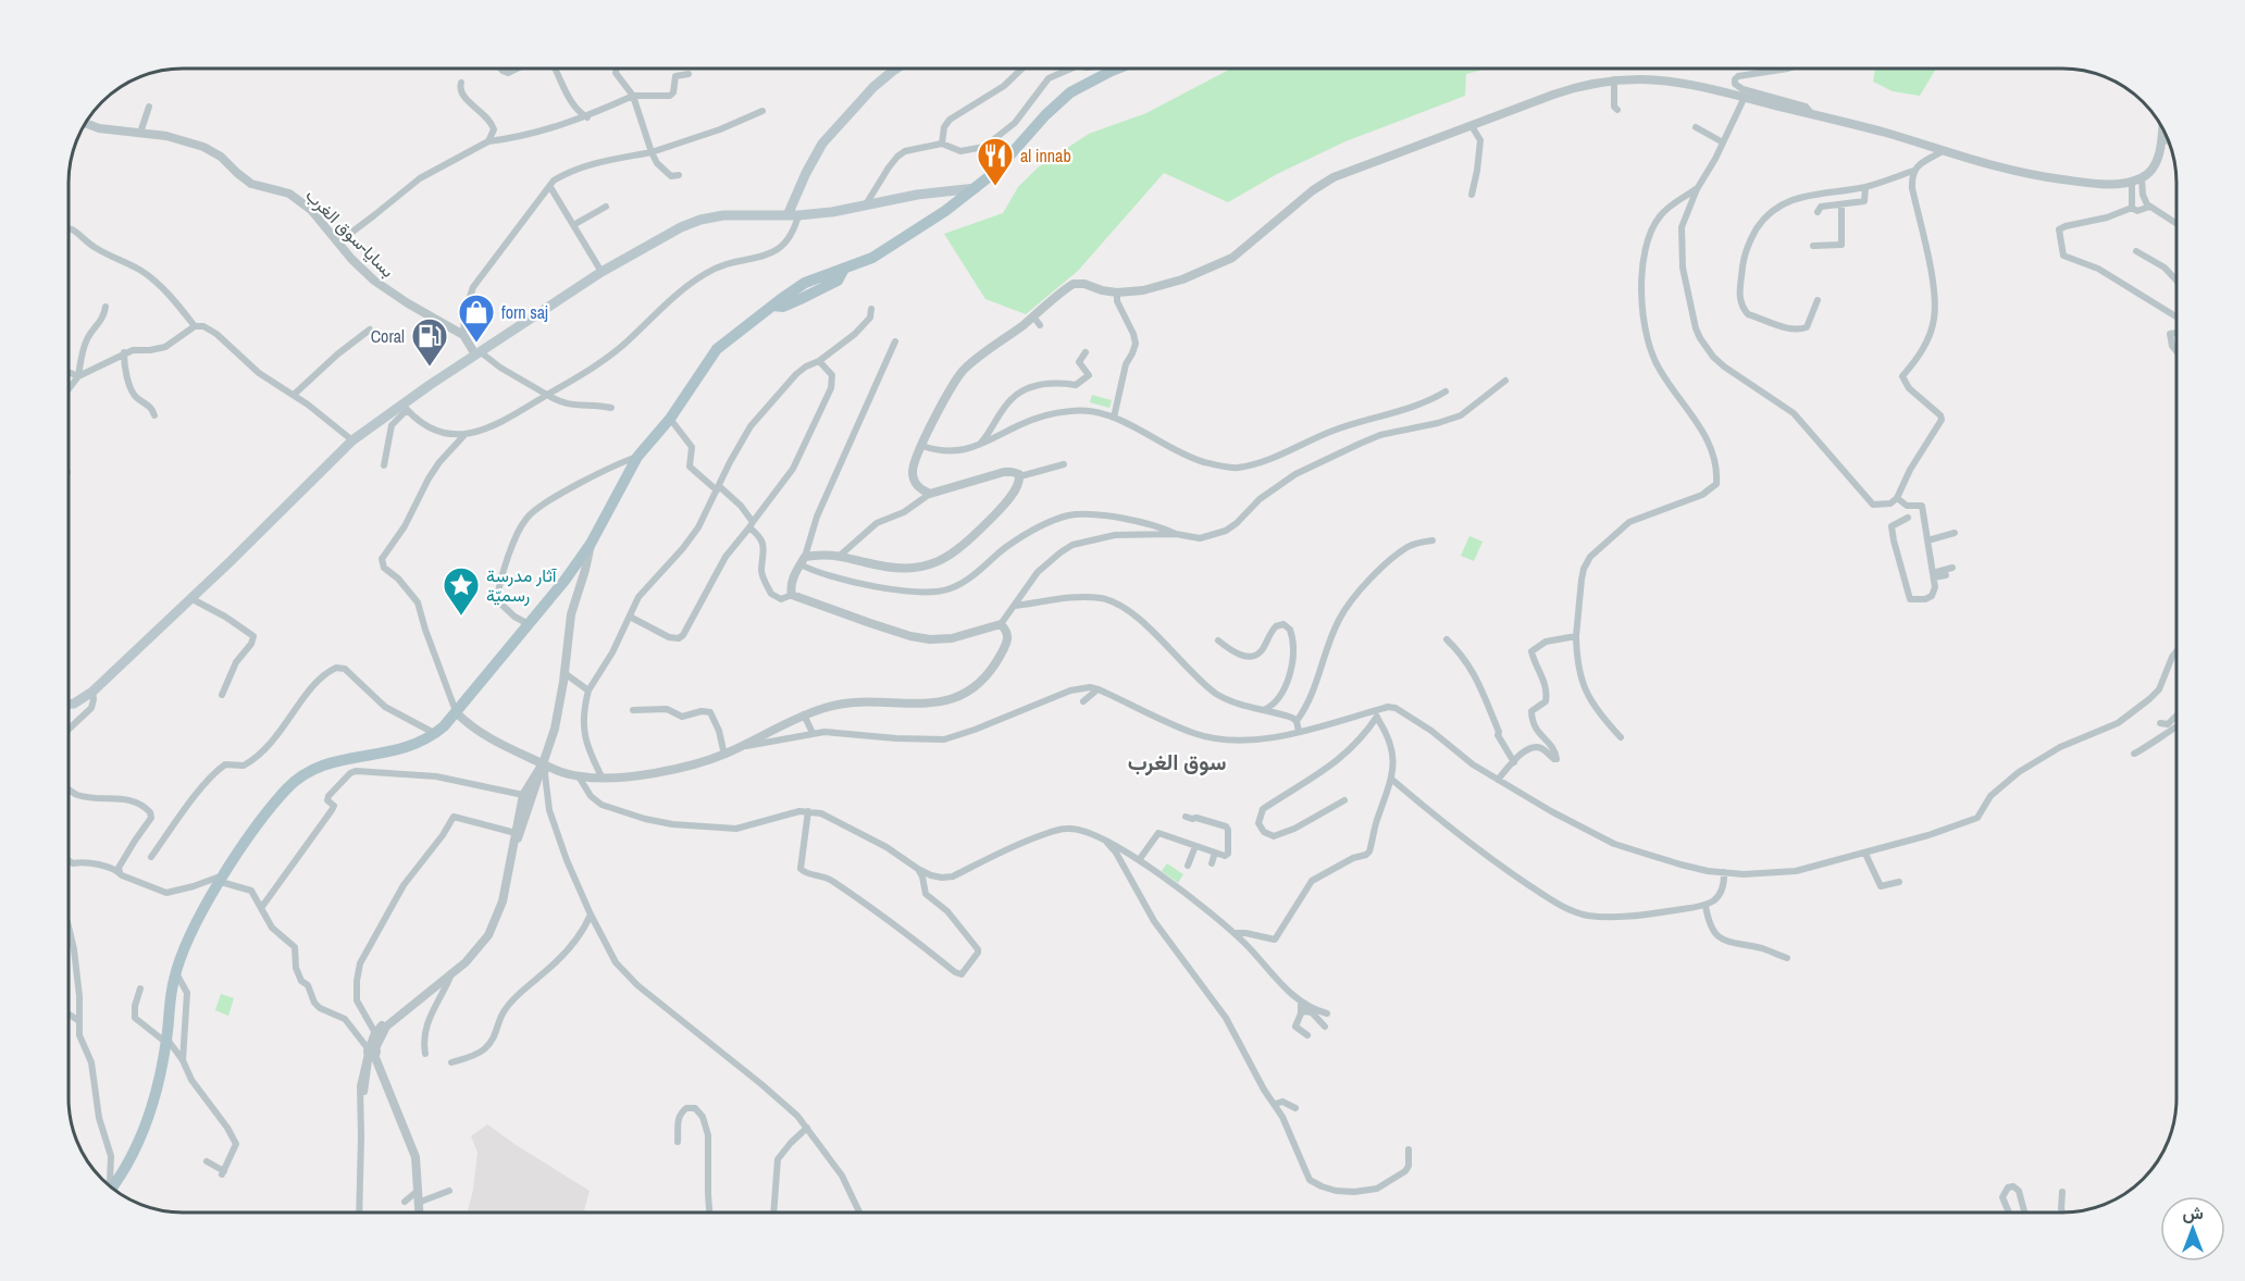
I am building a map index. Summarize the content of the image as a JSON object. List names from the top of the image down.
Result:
{
  "streets": {
    "street": ["بسايا-سوق الغرب"]
  },
  "districts": ["سوق الغرب"],
  "places": {
    "restaurant": ["al innab"],
    "shop": ["forn saj"],
    "fuel station": ["Coral"],
    "place": ["آثار مدرسة رسميّة"]
  },
  "north": "top"
}
